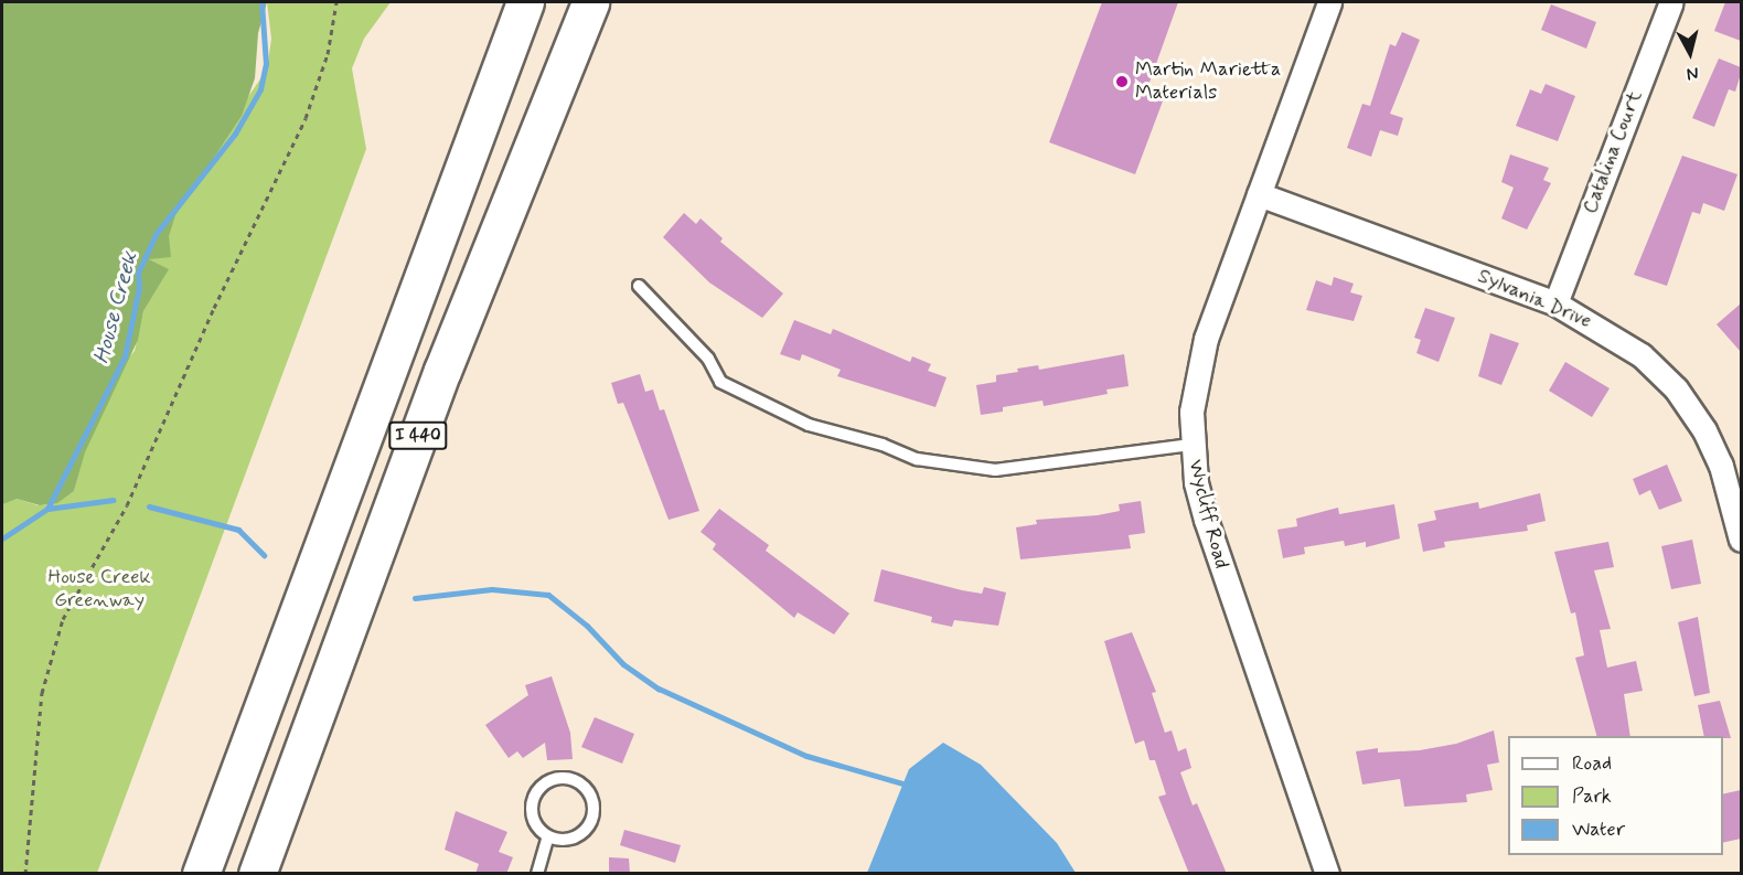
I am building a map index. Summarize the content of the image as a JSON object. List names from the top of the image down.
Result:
{
  "streets": {
    "highway": ["I 440"],
    "street": ["Catalina Court", "Sylvania Drive", "Wycliff Road"]
  },
  "crossings": [
    ["Catalina Court", "Sylvania Drive"],
    ["Sylvania Drive", "Wycliff Road"]
  ],
  "water": ["House Creek"],
  "parks": ["House Creek Greenway"],
  "places": ["Martin Marietta Materials"],
  "legend": ["Road", "Park", "Water"],
  "north": "bottom"
}
